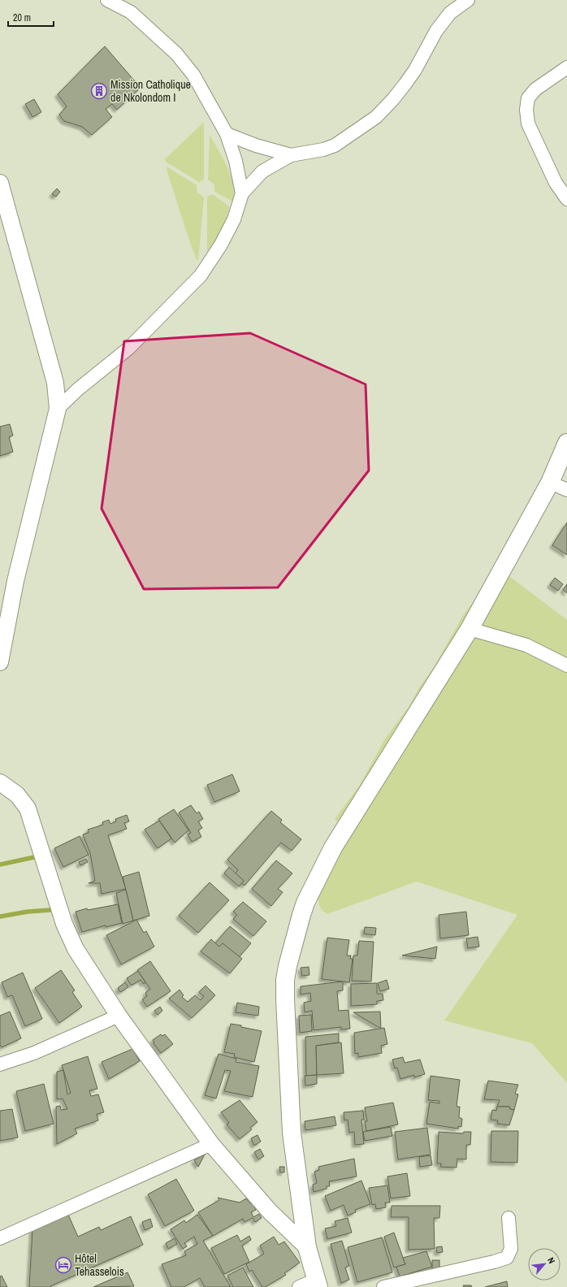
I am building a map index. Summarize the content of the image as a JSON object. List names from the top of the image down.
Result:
{
  "places": {
    "building": ["Mission Catholique de Nkolondom I"],
    "hotel": ["Hôtel Tehasselois"]
  },
  "scale_bar": "20 m",
  "north": "top right"
}
